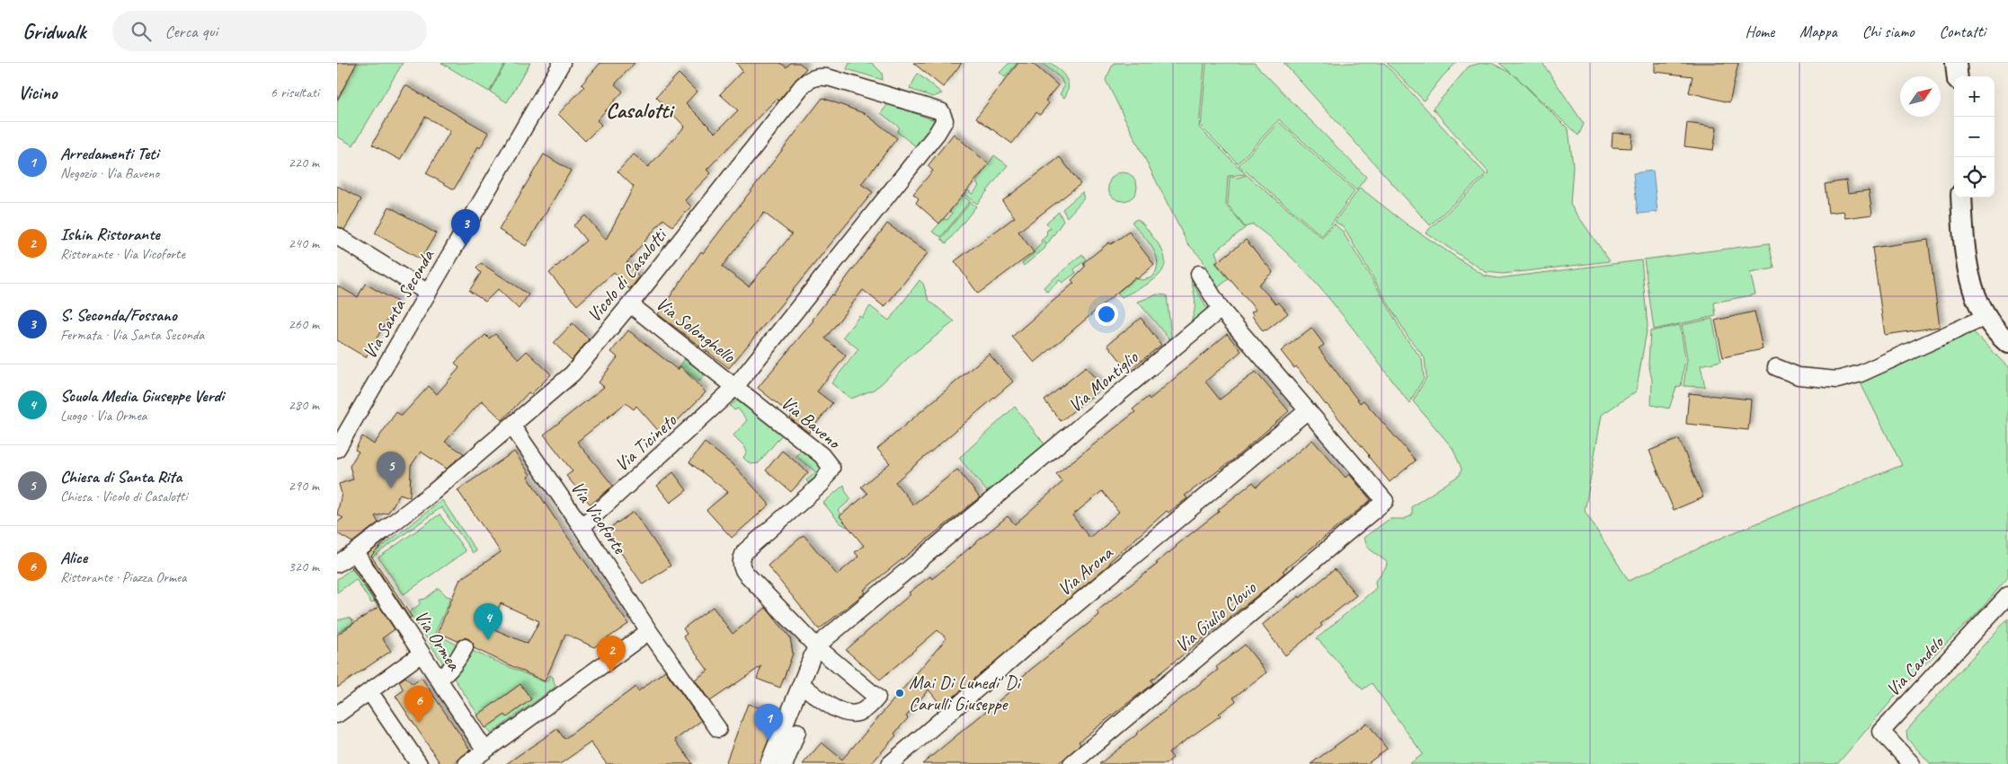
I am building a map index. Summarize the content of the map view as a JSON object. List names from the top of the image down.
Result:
{
  "streets": {
    "street": [
      "Vicolo di Casalotti",
      "Via Santa Seconda",
      "Via Solonghello",
      "Via Montiglio",
      "Via Baveno",
      "Via Ticineto",
      "Via Vicoforte",
      "Via Arona",
      "Via Giulio Clovio",
      "Via Ormea",
      "Via Candelo"
    ]
  },
  "crossings": [
    ["Vicolo di Casalotti", "Via Solonghello"],
    ["Vicolo di Casalotti", "Via Baveno"],
    ["Vicolo di Casalotti", "Via Ticineto"],
    ["Vicolo di Casalotti", "Via Vicoforte"],
    ["Vicolo di Casalotti", "Via Ormea"],
    ["Via Solonghello", "Via Baveno"],
    ["Via Solonghello", "Via Ticineto"],
    ["Via Montiglio", "Via Baveno"],
    ["Via Baveno", "Via Ticineto"],
    ["Via Ticineto", "Via Vicoforte"],
    ["Via Arona", "Via Giulio Clovio"]
  ],
  "districts": ["Casalotti"],
  "places": ["Mai Di Lunedi' Di Carulli Giuseppe"],
  "north": "top right",
  "page": {
    "header": "Gridwalk",
    "search": "Cerca qui",
    "nav": [
      "Home",
      "Mappa",
      "Chi siamo",
      "Contatti"
    ],
    "heading": ["Vicino", "6 risultati"],
    "map_buttons": ["+", "−"],
    "list": [
      {
        "mark": "1",
        "name": "Arredamenti Teti",
        "note": "Negozio · Via Baveno",
        "value": "220 m"
      },
      {
        "mark": "2",
        "name": "Ishin Ristorante",
        "note": "Ristorante · Via Vicoforte",
        "value": "240 m"
      },
      {
        "mark": "3",
        "name": "S. Seconda/Fossano",
        "note": "Fermata · Via Santa Seconda",
        "value": "260 m"
      },
      {
        "mark": "4",
        "name": "Scuola Media Giuseppe Verdi",
        "note": "Luogo · Via Ormea",
        "value": "280 m"
      },
      {
        "mark": "5",
        "name": "Chiesa di Santa Rita",
        "note": "Chiesa · Vicolo di Casalotti",
        "value": "290 m"
      },
      {
        "mark": "6",
        "name": "Alice",
        "note": "Ristorante · Piazza Ormea",
        "value": "320 m"
      }
    ],
    "pins": [
      "3",
      "5",
      "4",
      "2",
      "6",
      "1"
    ]
  }
}
